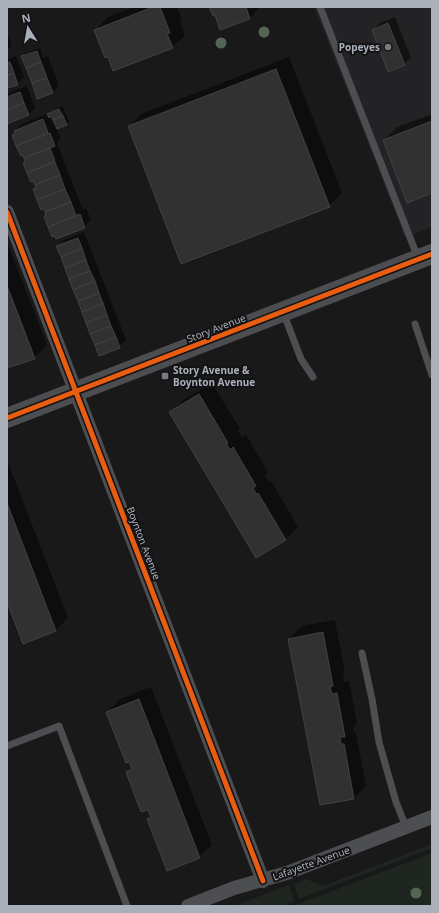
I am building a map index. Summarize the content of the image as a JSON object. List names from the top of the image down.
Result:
{
  "streets": {
    "street": ["Story Avenue", "Boynton Avenue", "Lafayette Avenue"]
  },
  "crossings": [
    ["Story Avenue", "Boynton Avenue"],
    ["Boynton Avenue", "Lafayette Avenue"]
  ],
  "places": {
    "other": ["Popeyes"],
    "transit": ["Story Avenue & Boynton Avenue"]
  },
  "north": "top"
}
